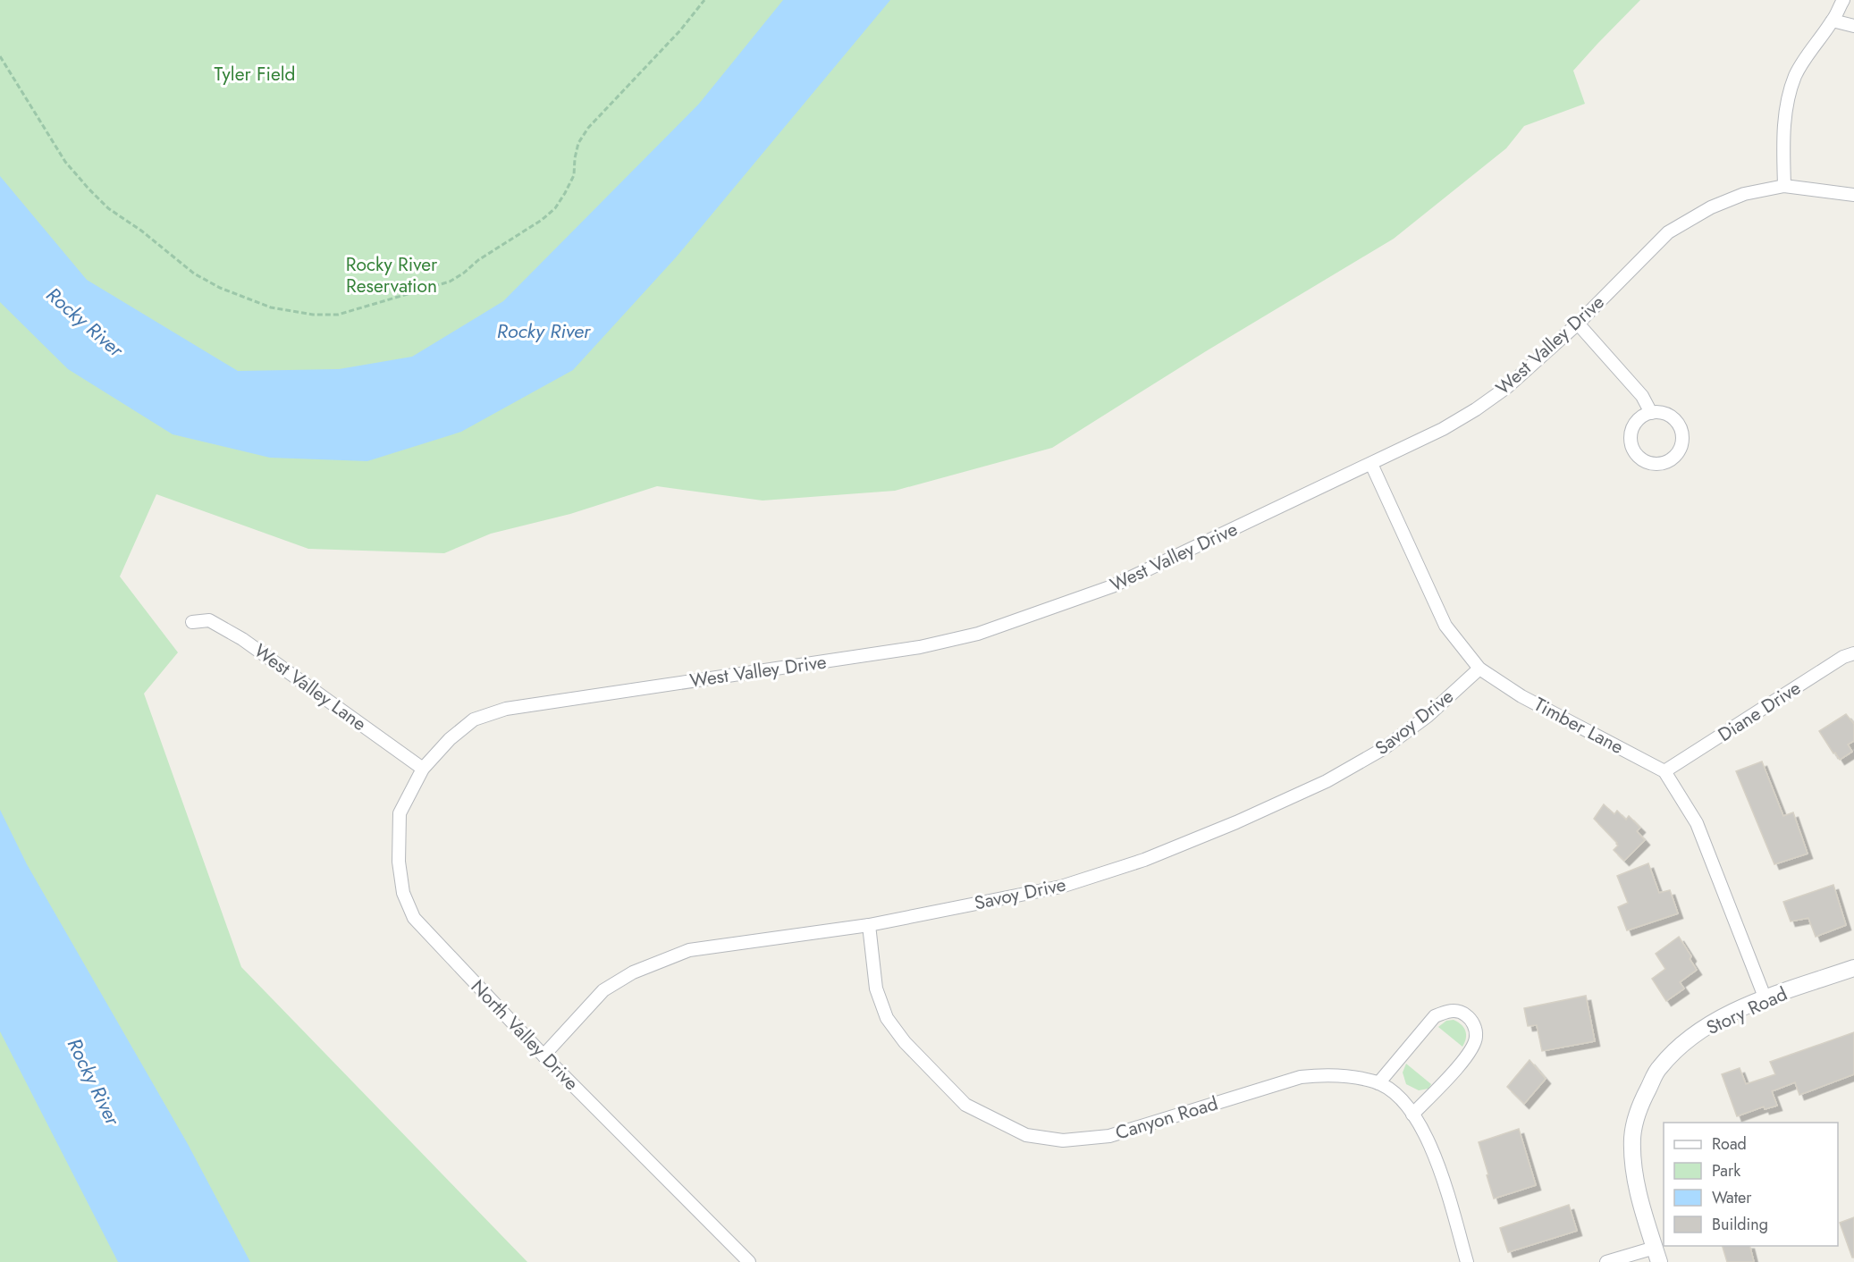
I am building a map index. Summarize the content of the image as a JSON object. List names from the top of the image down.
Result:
{
  "streets": {
    "street": [
      "West Valley Drive",
      "West Valley Lane",
      "Diane Drive",
      "Savoy Drive",
      "Timber Lane",
      "Story Road",
      "North Valley Drive",
      "Canyon Road"
    ]
  },
  "crossings": [
    ["West Valley Drive", "West Valley Lane"],
    ["West Valley Drive", "Timber Lane"],
    ["West Valley Drive", "North Valley Drive"],
    ["West Valley Lane", "North Valley Drive"],
    ["Diane Drive", "Timber Lane"],
    ["Savoy Drive", "Timber Lane"],
    ["Savoy Drive", "North Valley Drive"],
    ["Savoy Drive", "Canyon Road"]
  ],
  "water": ["Rocky River"],
  "parks": ["Tyler Field", "Rocky River Reservation"],
  "legend": [
    "Road",
    "Park",
    "Water",
    "Building"
  ]
}
